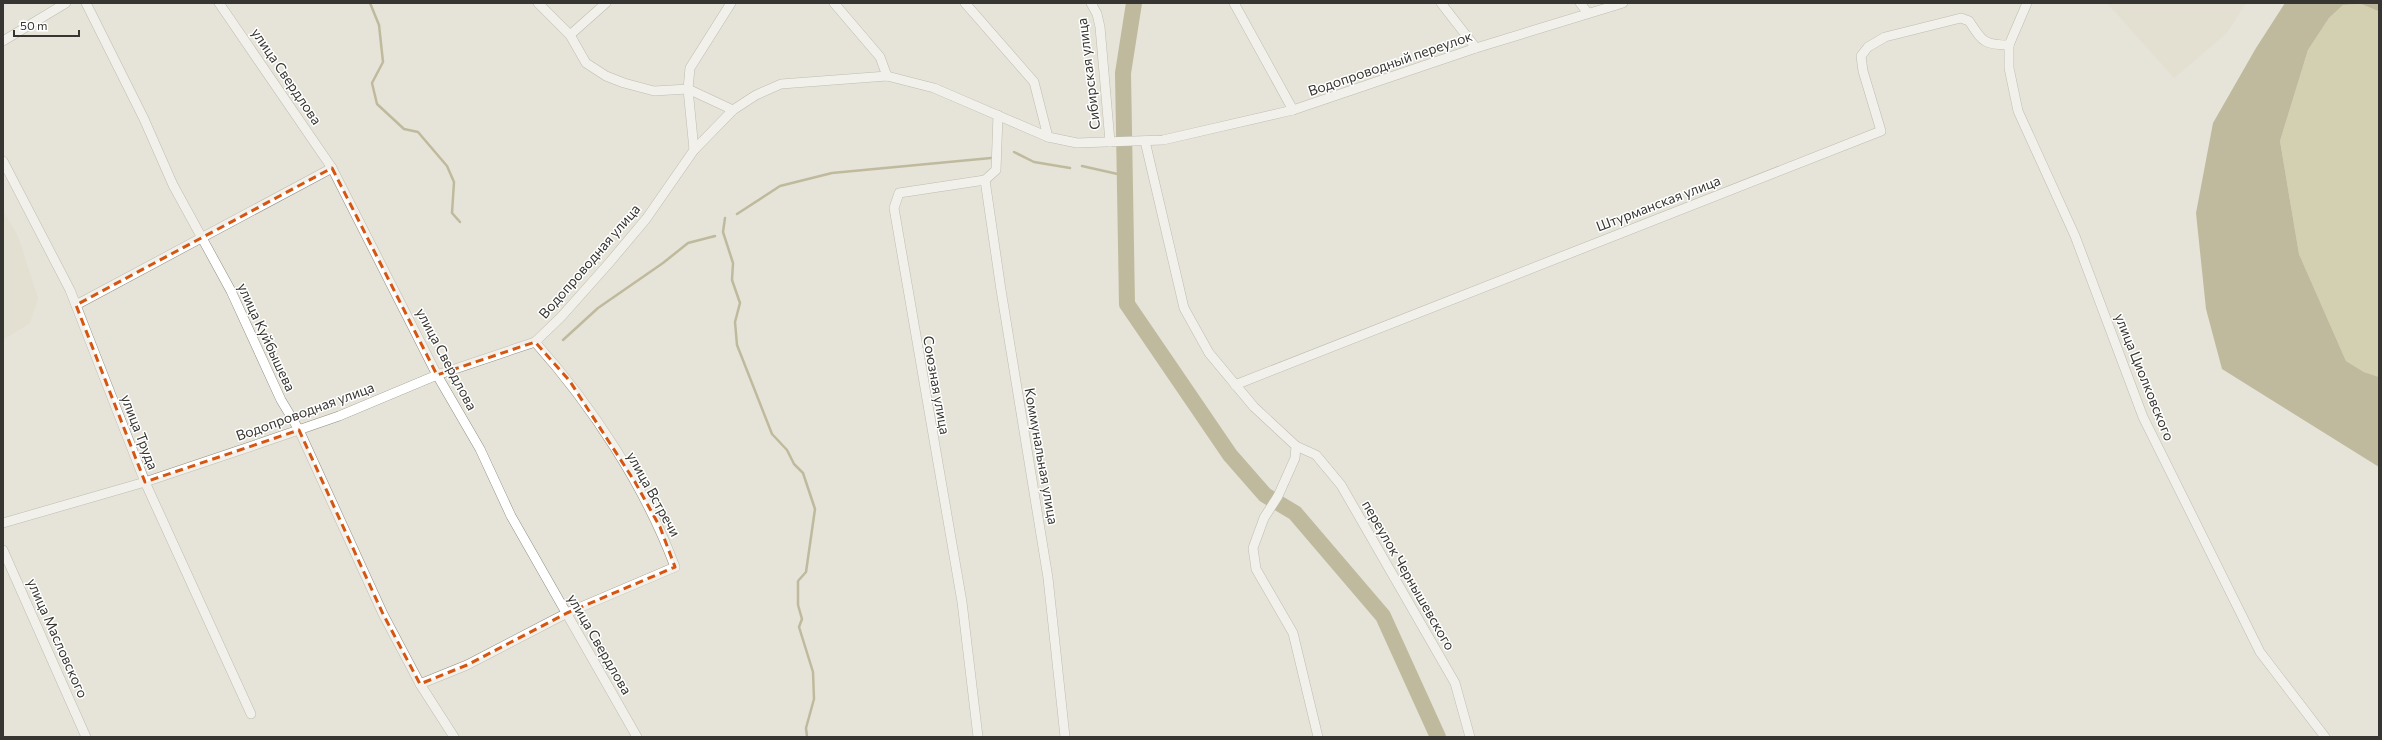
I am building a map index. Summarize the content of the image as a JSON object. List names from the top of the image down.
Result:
{
  "streets": {
    "street": [
      "Водопроводный переулок",
      "Сибирская улица",
      "улица Свердлова",
      "Штурманская улица",
      "Водопроводная улица",
      "улица Куйбышева",
      "улица Циолковского",
      "Союзная улица",
      "улица Труда",
      "Коммунальная улица",
      "улица Встречи",
      "переулок Чернышевского",
      "улица Масловского"
    ]
  },
  "crossings": [
    ["Водопроводный переулок", "Водопроводная улица"],
    ["Сибирская улица", "Водопроводная улица"],
    ["улица Свердлова", "Водопроводная улица"],
    ["улица Свердлова", "улица Встречи"],
    ["Штурманская улица", "улица Циолковского"],
    ["Штурманская улица", "переулок Чернышевского"],
    ["Водопроводная улица", "улица Куйбышева"],
    ["Водопроводная улица", "улица Труда"],
    ["Водопроводная улица", "улица Встречи"],
    ["Водопроводная улица", "переулок Чернышевского"],
    ["Союзная улица", "Коммунальная улица"]
  ],
  "scale_bar": "50 m"
}
